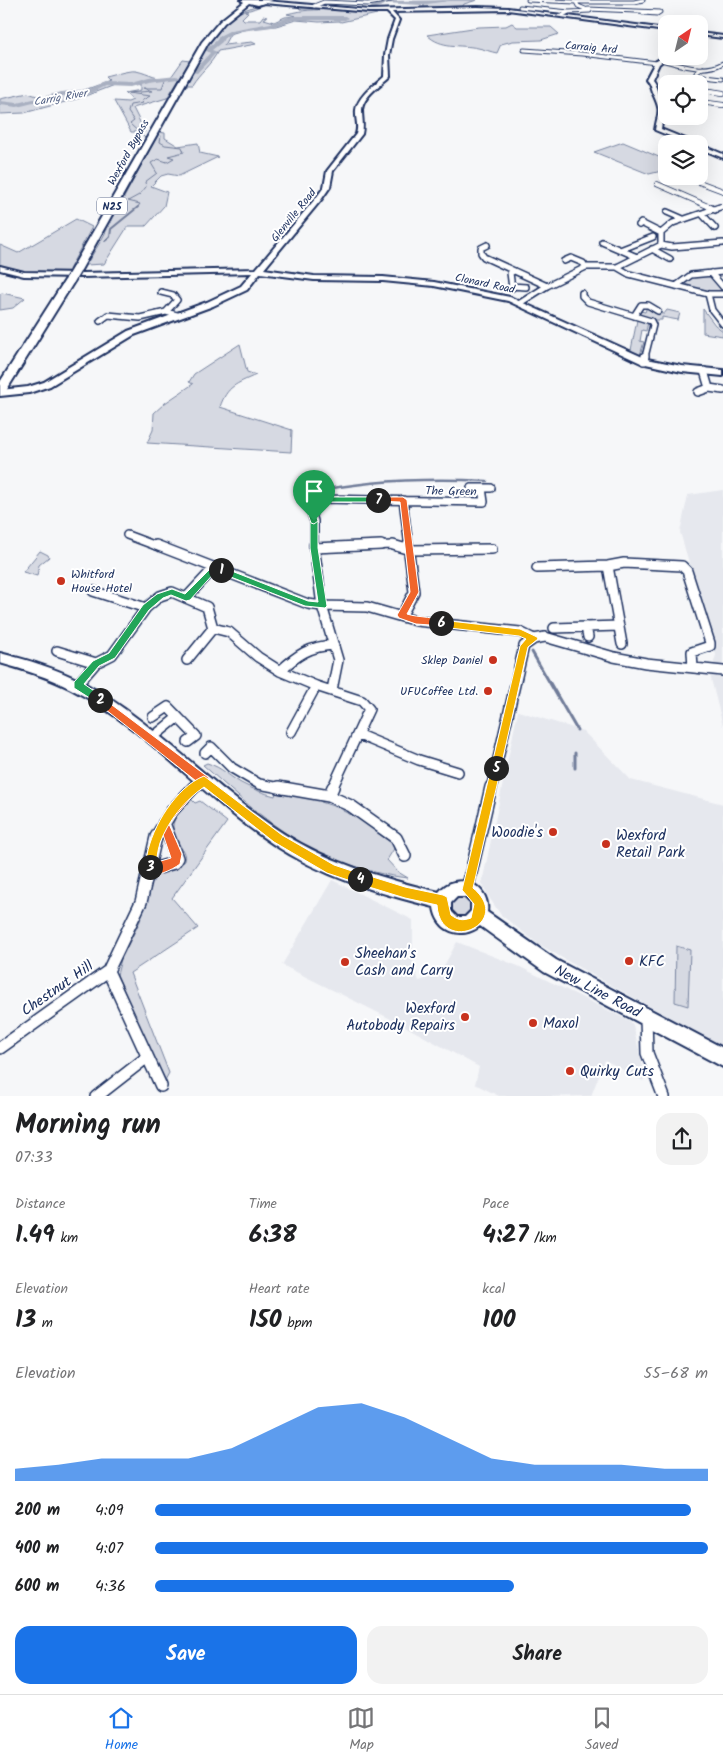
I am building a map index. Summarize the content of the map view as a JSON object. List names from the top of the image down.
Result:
{
  "streets": {
    "highway": ["Wexford Bypass", "N25"],
    "street": [
      "Carraig Ard",
      "Glenville Road",
      "Clonard Road",
      "The Green",
      "Chestnut Hill",
      "New Line Road"
    ]
  },
  "crossings": [
    ["Wexford Bypass", "N25"],
    ["Wexford Bypass", "Glenville Road"],
    ["Glenville Road", "Clonard Road"]
  ],
  "water": ["Carrig River"],
  "places": [
    "Whitford House Hotel",
    "Sklep Daniel",
    "UFUCoffee Ltd.",
    "Woodie's",
    "Wexford Retail Park",
    "KFC",
    "Sheehan's Cash and Carry",
    "Wexford Autobody Repairs",
    "Maxol",
    "Quirky Cuts"
  ],
  "north": "top right",
  "page": {
    "pins": [
      "7",
      "1",
      "6",
      "2",
      "5",
      "3",
      "4"
    ],
    "heading": ["Morning run", "07:33"],
    "stats": [
      ["Distance", "1.49 km"],
      ["Time", "6:38"],
      ["Pace", "4:27 /km"],
      ["Elevation", "13 m"],
      ["Heart rate", "150 bpm"],
      ["kcal", "100"]
    ],
    "chart": ["Elevation", "55–68 m"],
    "list": [
      {
        "name": "200 m",
        "note": "4:09"
      },
      {
        "name": "400 m",
        "note": "4:07"
      },
      {
        "name": "600 m",
        "note": "4:36"
      }
    ],
    "buttons": ["Save", "Share"],
    "tabs": ["Home", "Map", "Saved"]
  }
}
